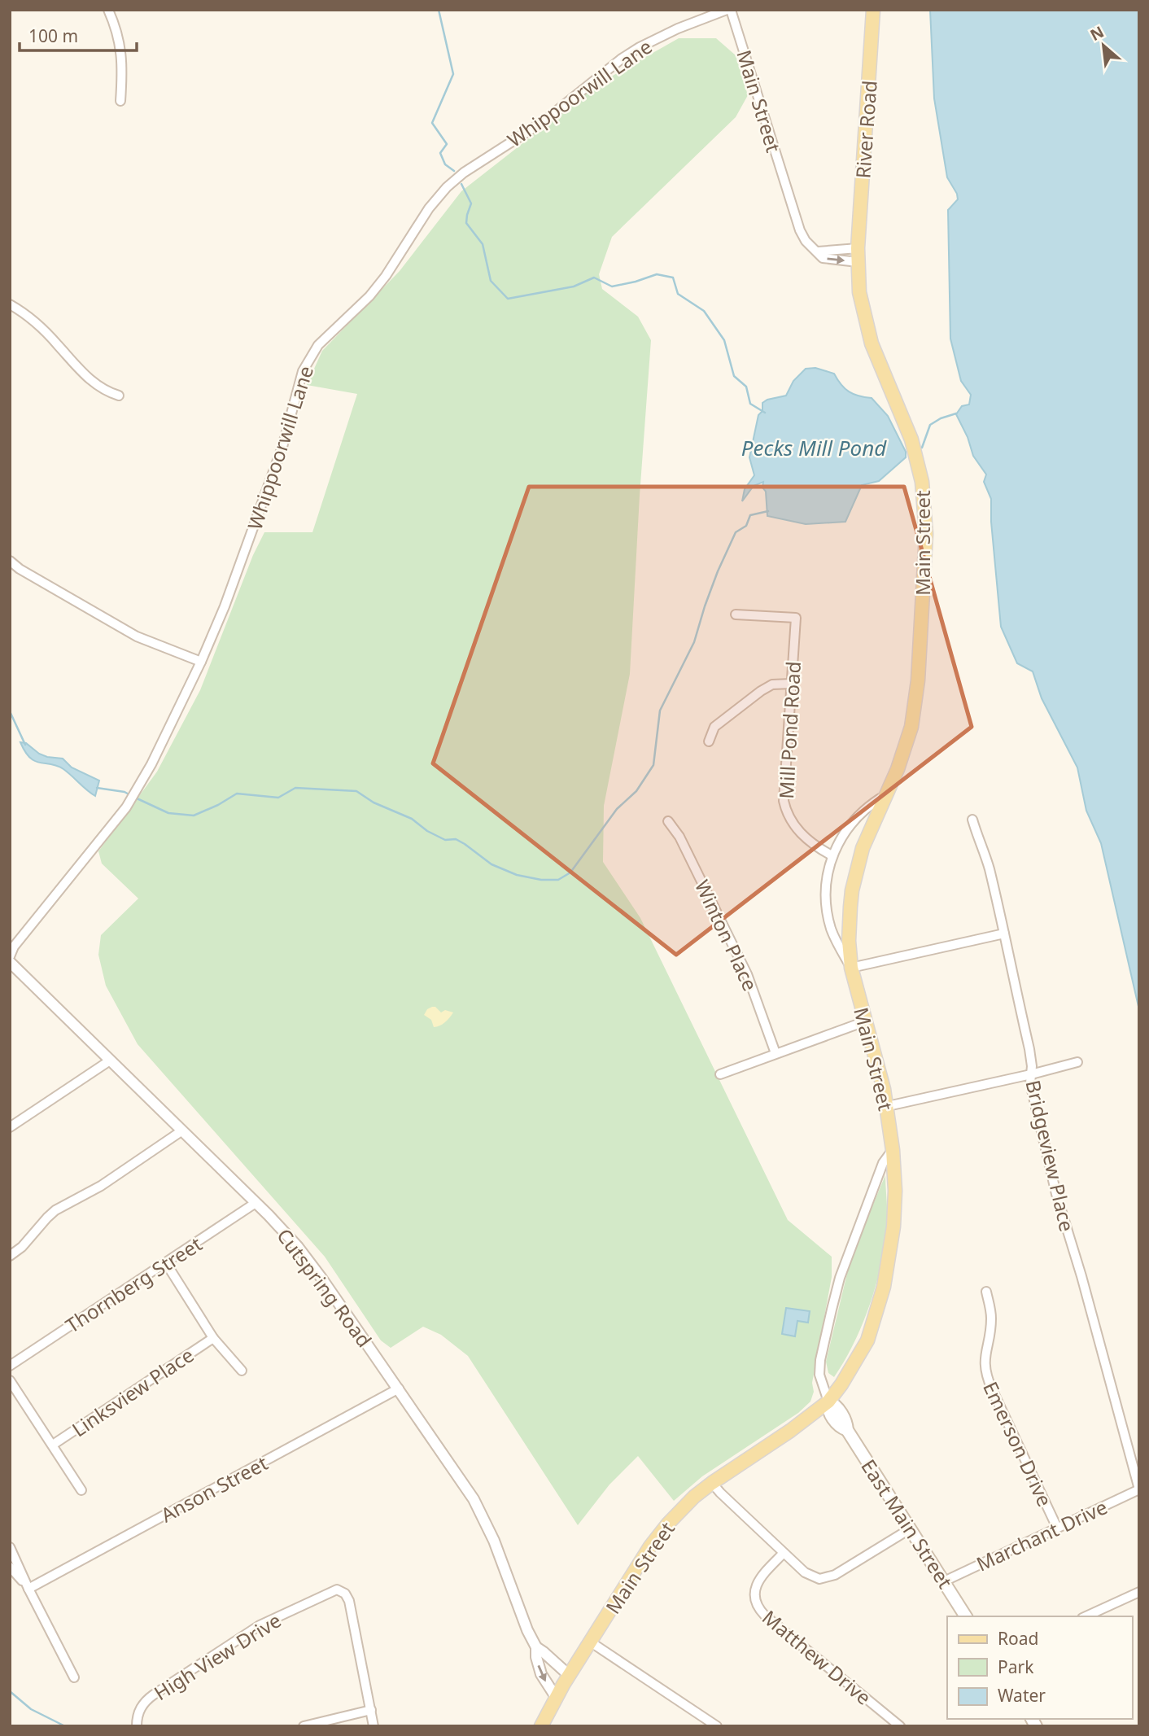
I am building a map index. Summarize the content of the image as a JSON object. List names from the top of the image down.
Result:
{
  "streets": {
    "main road": ["Main Street", "River Road", "East Main Street"],
    "street": [
      "Whippoorwill Lane",
      "Mill Pond Road",
      "Winton Place",
      "Bridgeview Place",
      "Thornberg Street",
      "Cutspring Road",
      "Linksview Place",
      "Emerson Drive",
      "Anson Street",
      "Marchant Drive",
      "High View Drive",
      "Matthew Drive"
    ]
  },
  "crossings": [
    ["Whippoorwill Lane", "Main Street"],
    ["Main Street", "River Road"],
    ["Main Street", "Mill Pond Road"],
    ["Main Street", "Cutspring Road"],
    ["Main Street", "East Main Street"],
    ["Bridgeview Place", "Marchant Drive"],
    ["Thornberg Street", "Cutspring Road"],
    ["Cutspring Road", "Anson Street"],
    ["Emerson Drive", "Marchant Drive"],
    ["East Main Street", "Marchant Drive"]
  ],
  "water": ["Pecks Mill Pond"],
  "legend": ["Road", "Park", "Water"],
  "scale_bar": "100 m",
  "north": "top left"
}
